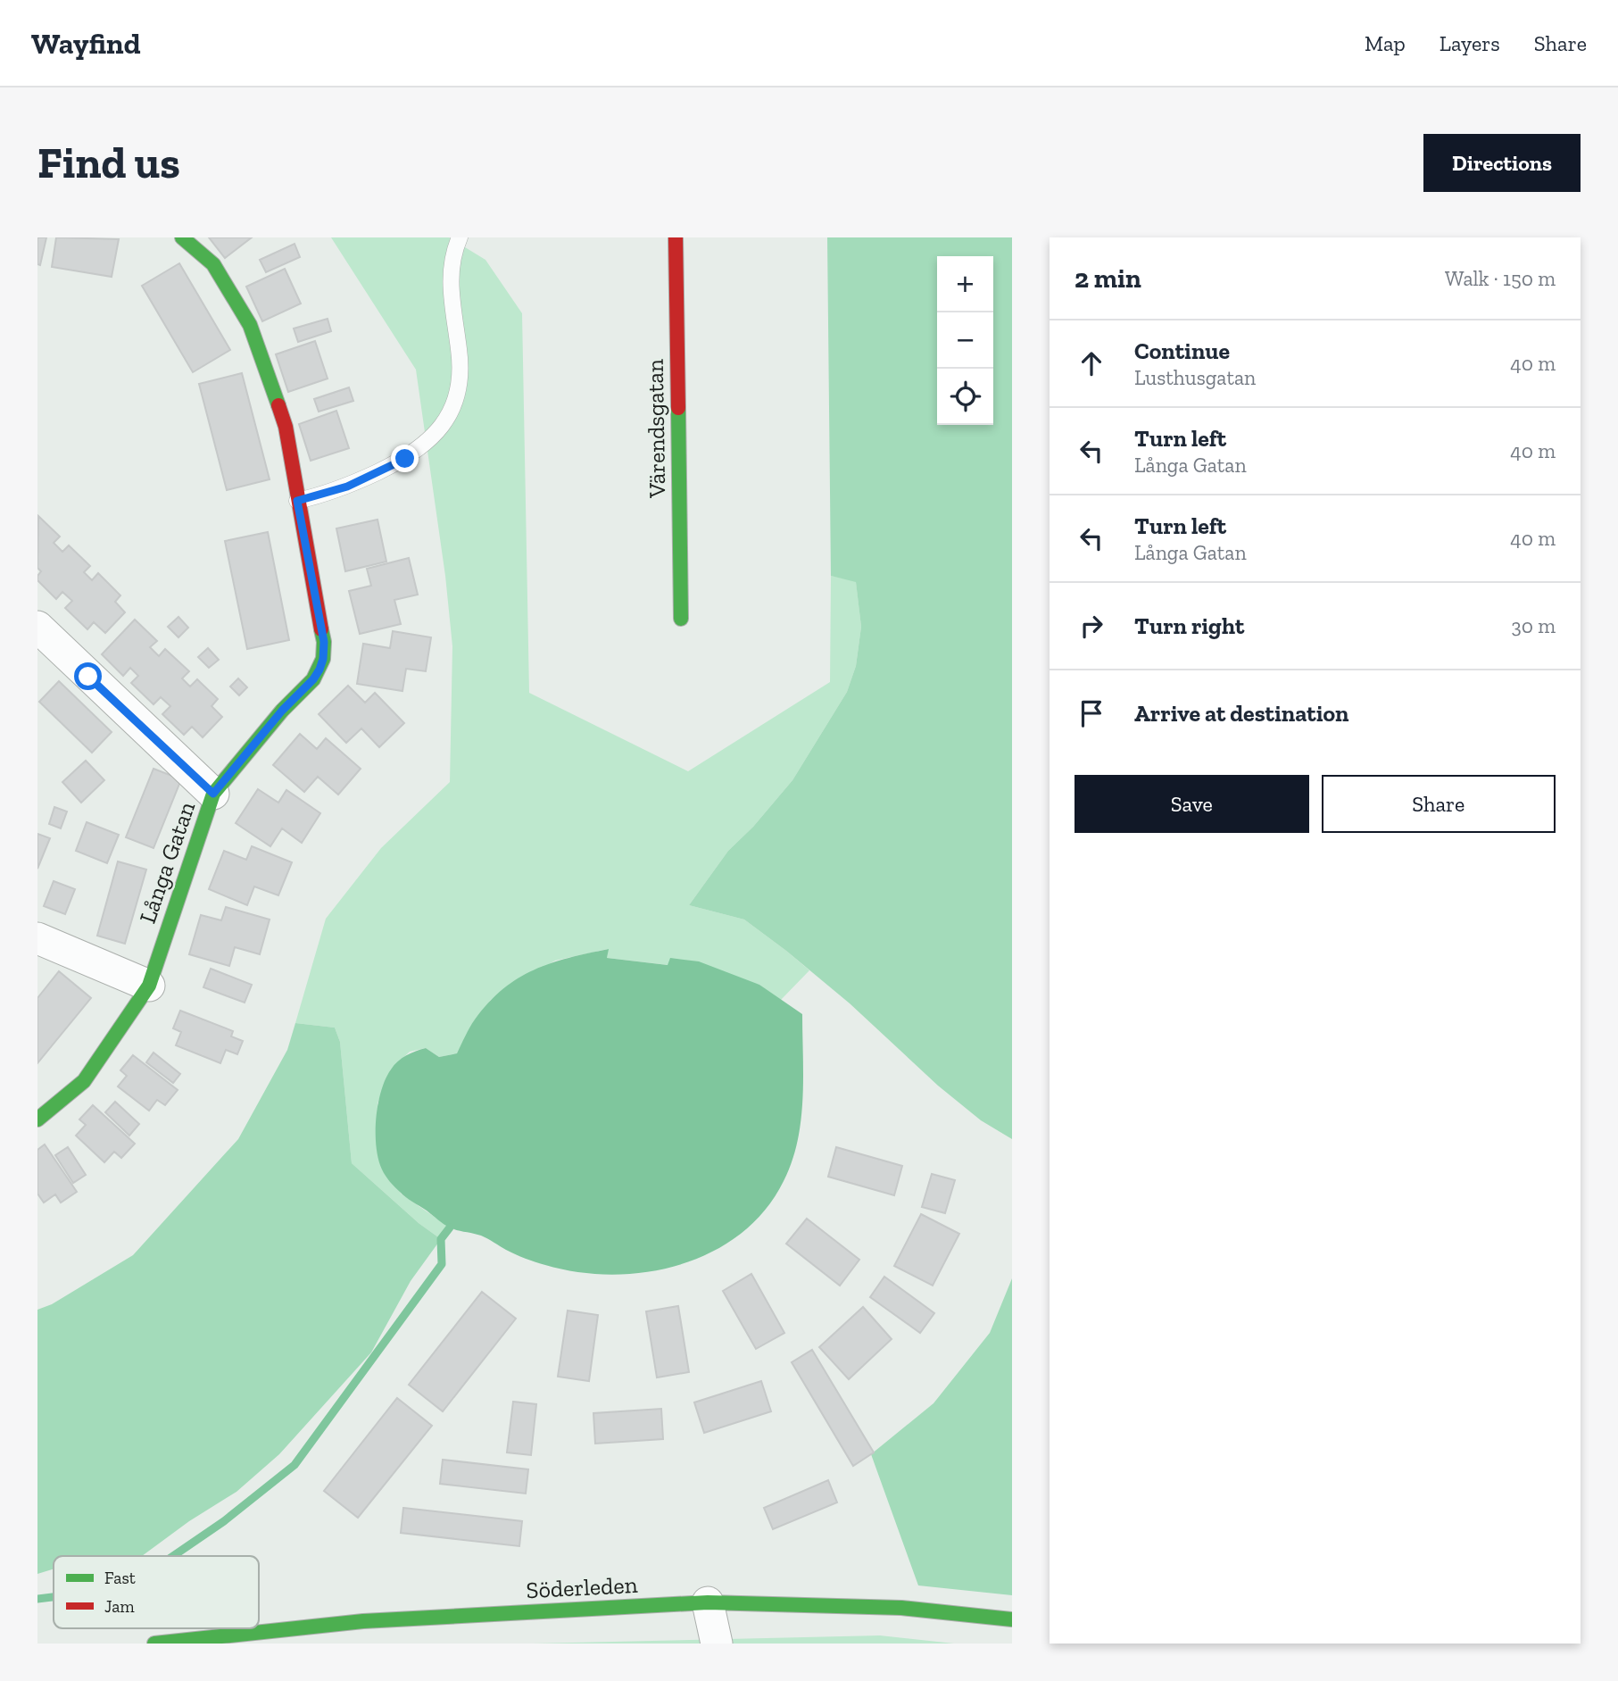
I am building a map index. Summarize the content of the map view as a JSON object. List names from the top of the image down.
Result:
{
  "streets": {
    "street": ["Värendsgatan", "Långa Gatan", "Söderleden"]
  },
  "legend": ["Fast", "Jam"],
  "page": {
    "header": "Wayfind",
    "nav": ["Map", "Layers", "Share"],
    "buttons": [
      "Directions",
      ["Save", "Share"]
    ],
    "title": "Find us",
    "heading": ["2 min", "Walk · 150 m"],
    "map_buttons": ["+", "−"],
    "list": [
      ["Continue", "Lusthusgatan", "40 m"],
      ["Turn left", "Långa Gatan", "40 m"],
      ["Turn left", "Långa Gatan", "40 m"],
      ["Turn right", "30 m"],
      "Arrive at destination"
    ]
  }
}
